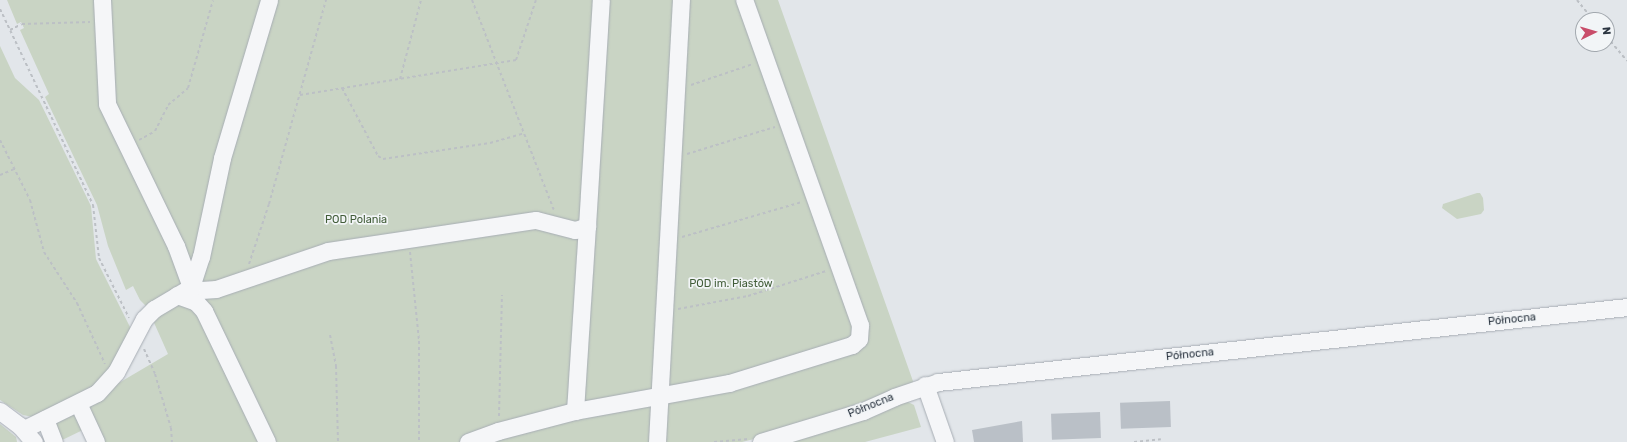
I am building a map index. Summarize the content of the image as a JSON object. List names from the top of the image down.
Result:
{
  "streets": {
    "street": ["Północna"]
  },
  "parks": ["POD Polania", "POD im. Piastów"],
  "north": "right"
}
